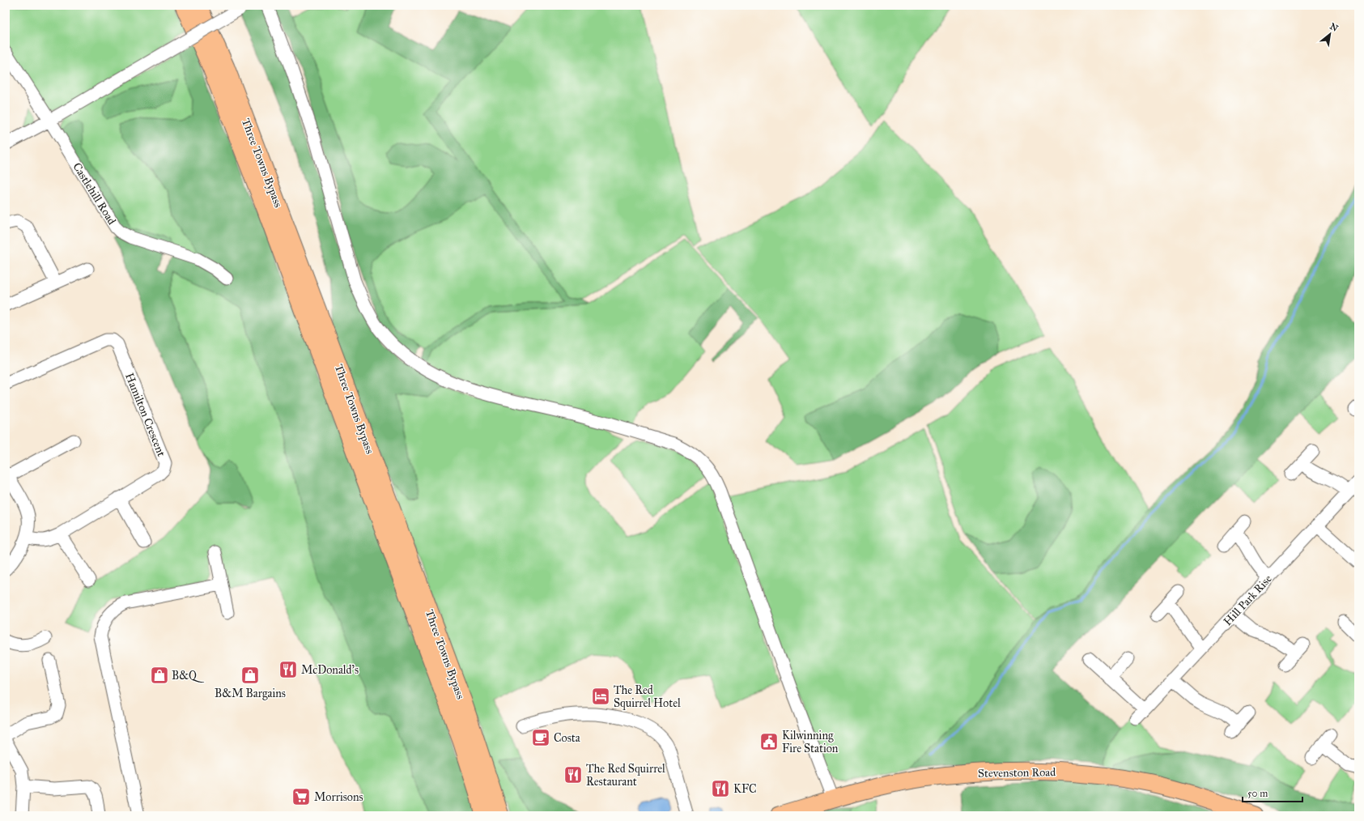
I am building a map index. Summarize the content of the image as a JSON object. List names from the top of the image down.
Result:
{
  "streets": {
    "highway": ["Three Towns Bypass", "Stevenston Road"],
    "street": ["Castlehill Road", "Hamilton Crescent", "Hill Park Rise"]
  },
  "places": {
    "restaurant": ["McDonald's", "The Red Squirrel Restaurant", "KFC"],
    "shop": ["B&Q", "B&M Bargains"],
    "hotel": ["The Red Squirrel Hotel"],
    "cafe": ["Costa"],
    "public building": ["Kilwinning Fire Station"],
    "supermarket": ["Morrisons"]
  },
  "scale_bar": "50 m",
  "north": "top right"
}
